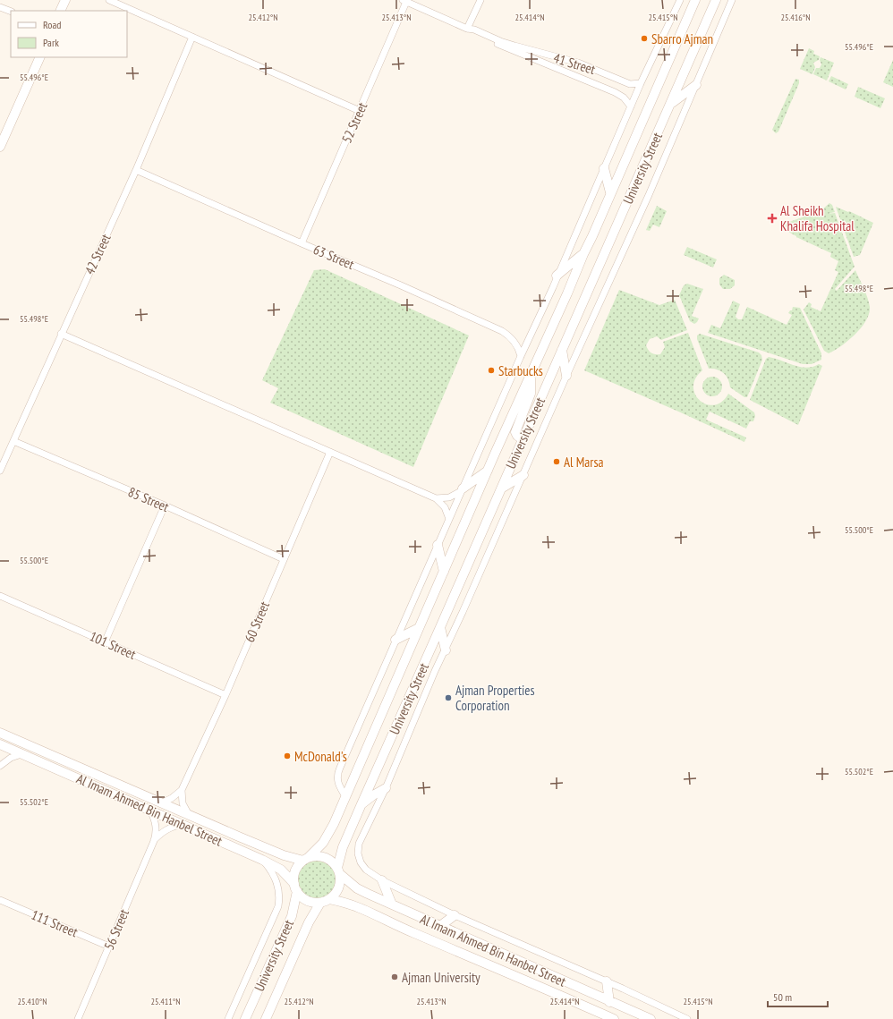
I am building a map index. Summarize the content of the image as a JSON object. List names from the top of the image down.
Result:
{
  "streets": {
    "main road": ["University Street", "Al Imam Ahmed Bin Hanbel Street"],
    "street": [
      "41 Street",
      "52 Street",
      "42 Street",
      "63 Street",
      "85 Street",
      "60 Street",
      "101 Street",
      "111 Street",
      "56 Street"
    ]
  },
  "crossings": [
    ["41 Street", "52 Street"],
    ["52 Street", "63 Street"],
    ["University Street", "Al Imam Ahmed Bin Hanbel Street"],
    ["42 Street", "63 Street"],
    ["42 Street", "85 Street"],
    ["85 Street", "60 Street"],
    ["60 Street", "101 Street"],
    ["60 Street", "Al Imam Ahmed Bin Hanbel Street"],
    ["Al Imam Ahmed Bin Hanbel Street", "56 Street"],
    ["111 Street", "56 Street"]
  ],
  "places": {
    "other": [
      "Sbarro Ajman",
      "Starbucks",
      "Al Marsa",
      "Ajman Properties Corporation",
      "McDonald's",
      "Ajman University"
    ],
    "health": ["Al Sheikh Khalifa Hospital"]
  },
  "legend": ["Road", "Park"],
  "scale_bar": "50 m",
  "coordinates": [
    "25.412°N",
    "25.413°N",
    "25.414°N",
    "25.415°N",
    "25.416°N",
    "55.496°E",
    "55.498°E",
    "55.500°E",
    "55.502°E",
    "25.410°N",
    "25.411°N"
  ]
}
